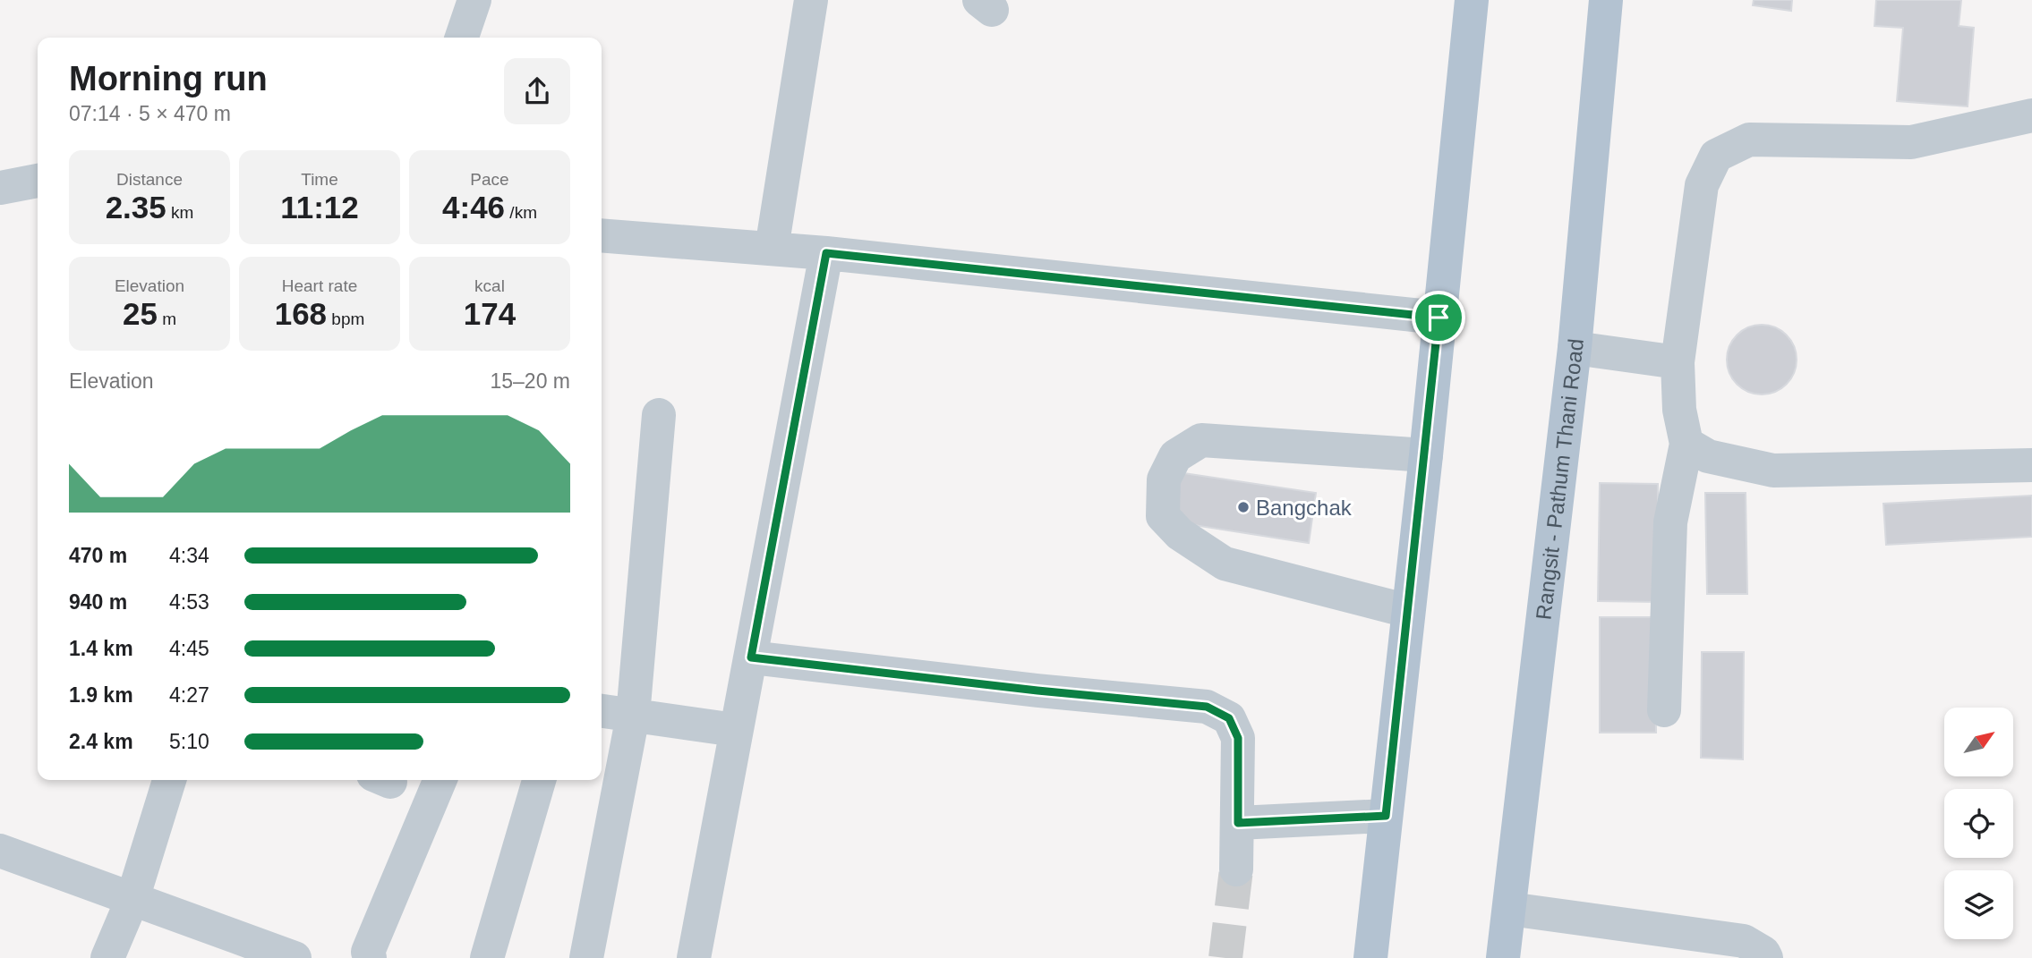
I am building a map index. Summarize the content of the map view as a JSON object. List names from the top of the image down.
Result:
{
  "streets": {
    "main road": ["Rangsit - Pathum Thani Road"]
  },
  "places": ["Bangchak"],
  "north": "top right",
  "page": {
    "heading": ["Morning run", "07:14 · 5 × 470 m"],
    "stats": [
      ["Distance", "2.35 km"],
      ["Time", "11:12"],
      ["Pace", "4:46 /km"],
      ["Elevation", "25 m"],
      ["Heart rate", "168 bpm"],
      ["kcal", "174"]
    ],
    "chart": ["Elevation", "15–20 m"],
    "list": [
      {
        "name": "470 m",
        "note": "4:34"
      },
      {
        "name": "940 m",
        "note": "4:53"
      },
      {
        "name": "1.4 km",
        "note": "4:45"
      },
      {
        "name": "1.9 km",
        "note": "4:27"
      },
      {
        "name": "2.4 km",
        "note": "5:10"
      }
    ]
  }
}
